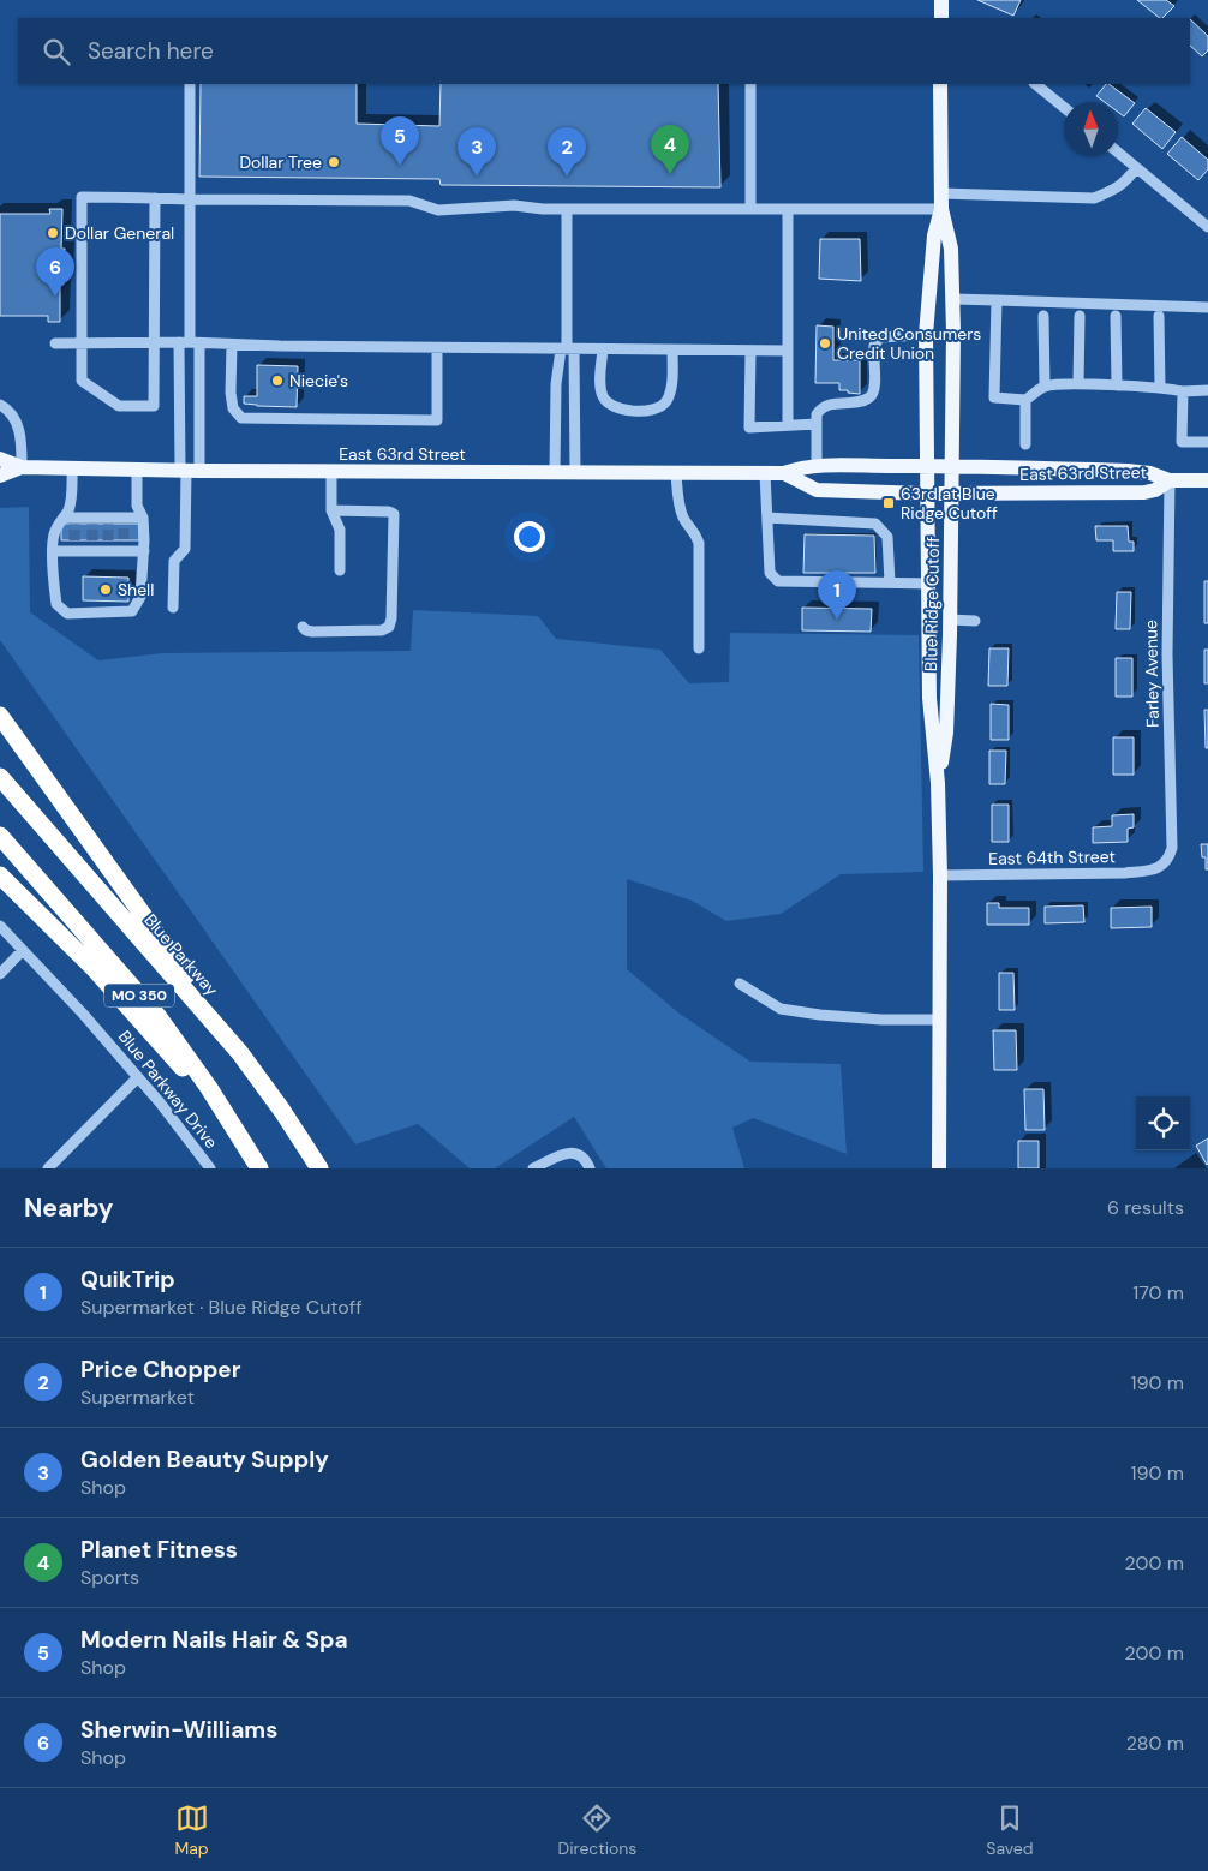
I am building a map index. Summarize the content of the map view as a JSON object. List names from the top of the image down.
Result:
{
  "streets": {
    "highway": ["Blue Parkway", "MO 350"],
    "main road": ["East 63rd Street", "Blue Ridge Cutoff"],
    "street": ["Farley Avenue", "East 64th Street", "Blue Parkway Drive"]
  },
  "crossings": [
    ["East 63rd Street", "Blue Ridge Cutoff"],
    ["East 63rd Street", "Farley Avenue"],
    ["Blue Ridge Cutoff", "East 64th Street"],
    ["Farley Avenue", "East 64th Street"]
  ],
  "places": {
    "other": [
      "Dollar Tree",
      "Dollar General",
      "United Consumers Credit Union",
      "Niecie's",
      "Shell"
    ],
    "transit": ["63rd at Blue Ridge Cutoff"]
  },
  "north": "top",
  "page": {
    "search": "Search here",
    "pins": [
      "5",
      "4",
      "2",
      "3",
      "6",
      "1"
    ],
    "heading": ["Nearby", "6 results"],
    "list": [
      {
        "mark": "1",
        "name": "QuikTrip",
        "note": "Supermarket · Blue Ridge Cutoff",
        "value": "170 m"
      },
      {
        "mark": "2",
        "name": "Price Chopper",
        "note": "Supermarket",
        "value": "190 m"
      },
      {
        "mark": "3",
        "name": "Golden Beauty Supply",
        "note": "Shop",
        "value": "190 m"
      },
      {
        "mark": "4",
        "name": "Planet Fitness",
        "note": "Sports",
        "value": "200 m"
      },
      {
        "mark": "5",
        "name": "Modern Nails Hair & Spa",
        "note": "Shop",
        "value": "200 m"
      },
      {
        "mark": "6",
        "name": "Sherwin-Williams",
        "note": "Shop",
        "value": "280 m"
      }
    ],
    "nav": ["Map", "Directions", "Saved"]
  }
}
